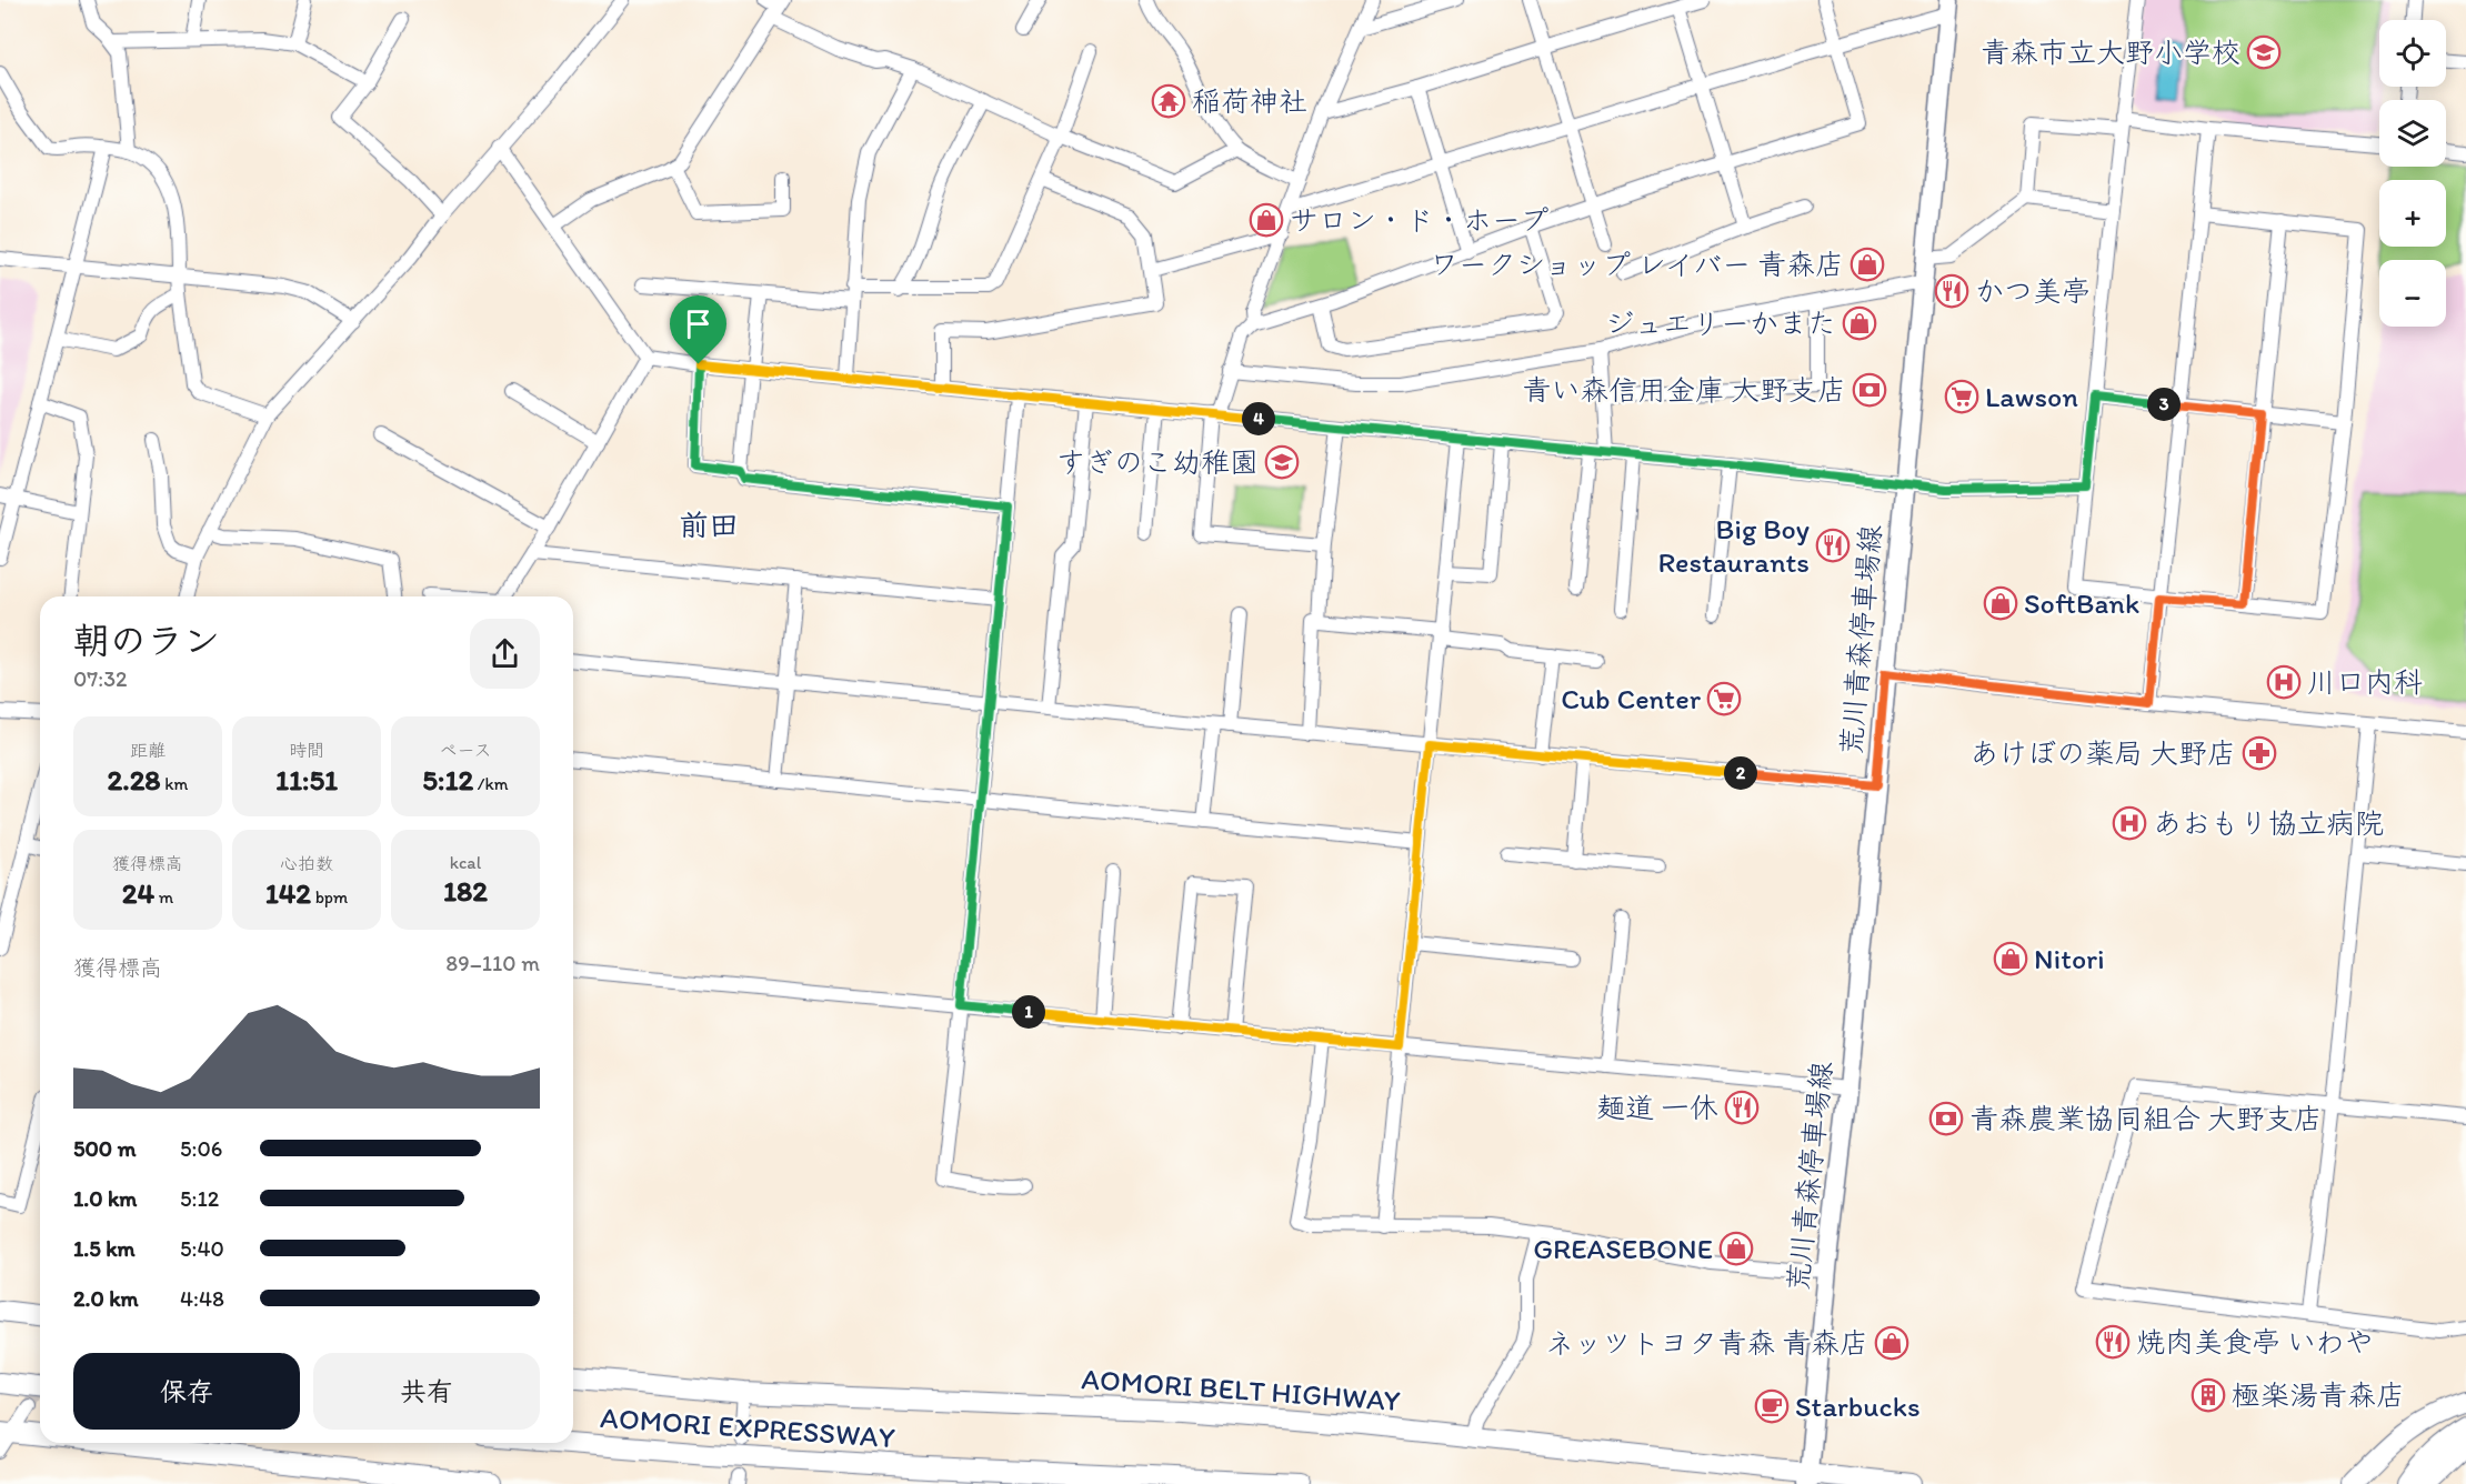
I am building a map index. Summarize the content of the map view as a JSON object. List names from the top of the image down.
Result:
{
  "streets": {
    "highway": ["AOMORI BELT HIGHWAY", "AOMORI EXPRESSWAY"],
    "main road": ["荒川青森停車場線"]
  },
  "crossings": [
    ["荒川青森停車場線", "AOMORI BELT HIGHWAY"]
  ],
  "districts": ["前田"],
  "places": {
    "school or university": ["青森市立大野小学校", "すぎのこ幼稚園"],
    "temple": ["稲荷神社"],
    "shop": [
      "サロン・ド・ホープ",
      "ワークショップ レイバー 青森店",
      "ジュエリーかまた",
      "SoftBank",
      "Nitori",
      "GREASEBONE",
      "ネッツトヨタ青森 青森店"
    ],
    "restaurant": [
      "かつ美亭",
      "Big Boy Restaurants",
      "麺道 一休",
      "焼肉美食亭 いわや"
    ],
    "bank": ["青い森信用金庫 大野支店", "青森農業協同組合 大野支店"],
    "supermarket": ["Lawson", "Cub Center"],
    "hospital": ["川口内科", "あおもり協立病院"],
    "pharmacy": ["あけぼの薬局 大野店"],
    "building": ["極楽湯青森店"],
    "cafe": ["Starbucks"]
  },
  "page": {
    "map_buttons": ["+", "−"],
    "pins": [
      "3",
      "4",
      "2",
      "1"
    ],
    "heading": ["朝のラン", "07:32"],
    "stats": [
      ["距離", "2.28 km"],
      ["時間", "11:51"],
      ["ペース", "5:12 /km"],
      ["獲得標高", "24 m"],
      ["心拍数", "142 bpm"],
      ["kcal", "182"]
    ],
    "chart": ["獲得標高", "89–110 m"],
    "list": [
      {
        "name": "500 m",
        "note": "5:06"
      },
      {
        "name": "1.0 km",
        "note": "5:12"
      },
      {
        "name": "1.5 km",
        "note": "5:40"
      },
      {
        "name": "2.0 km",
        "note": "4:48"
      }
    ],
    "buttons": ["保存", "共有"]
  }
}
